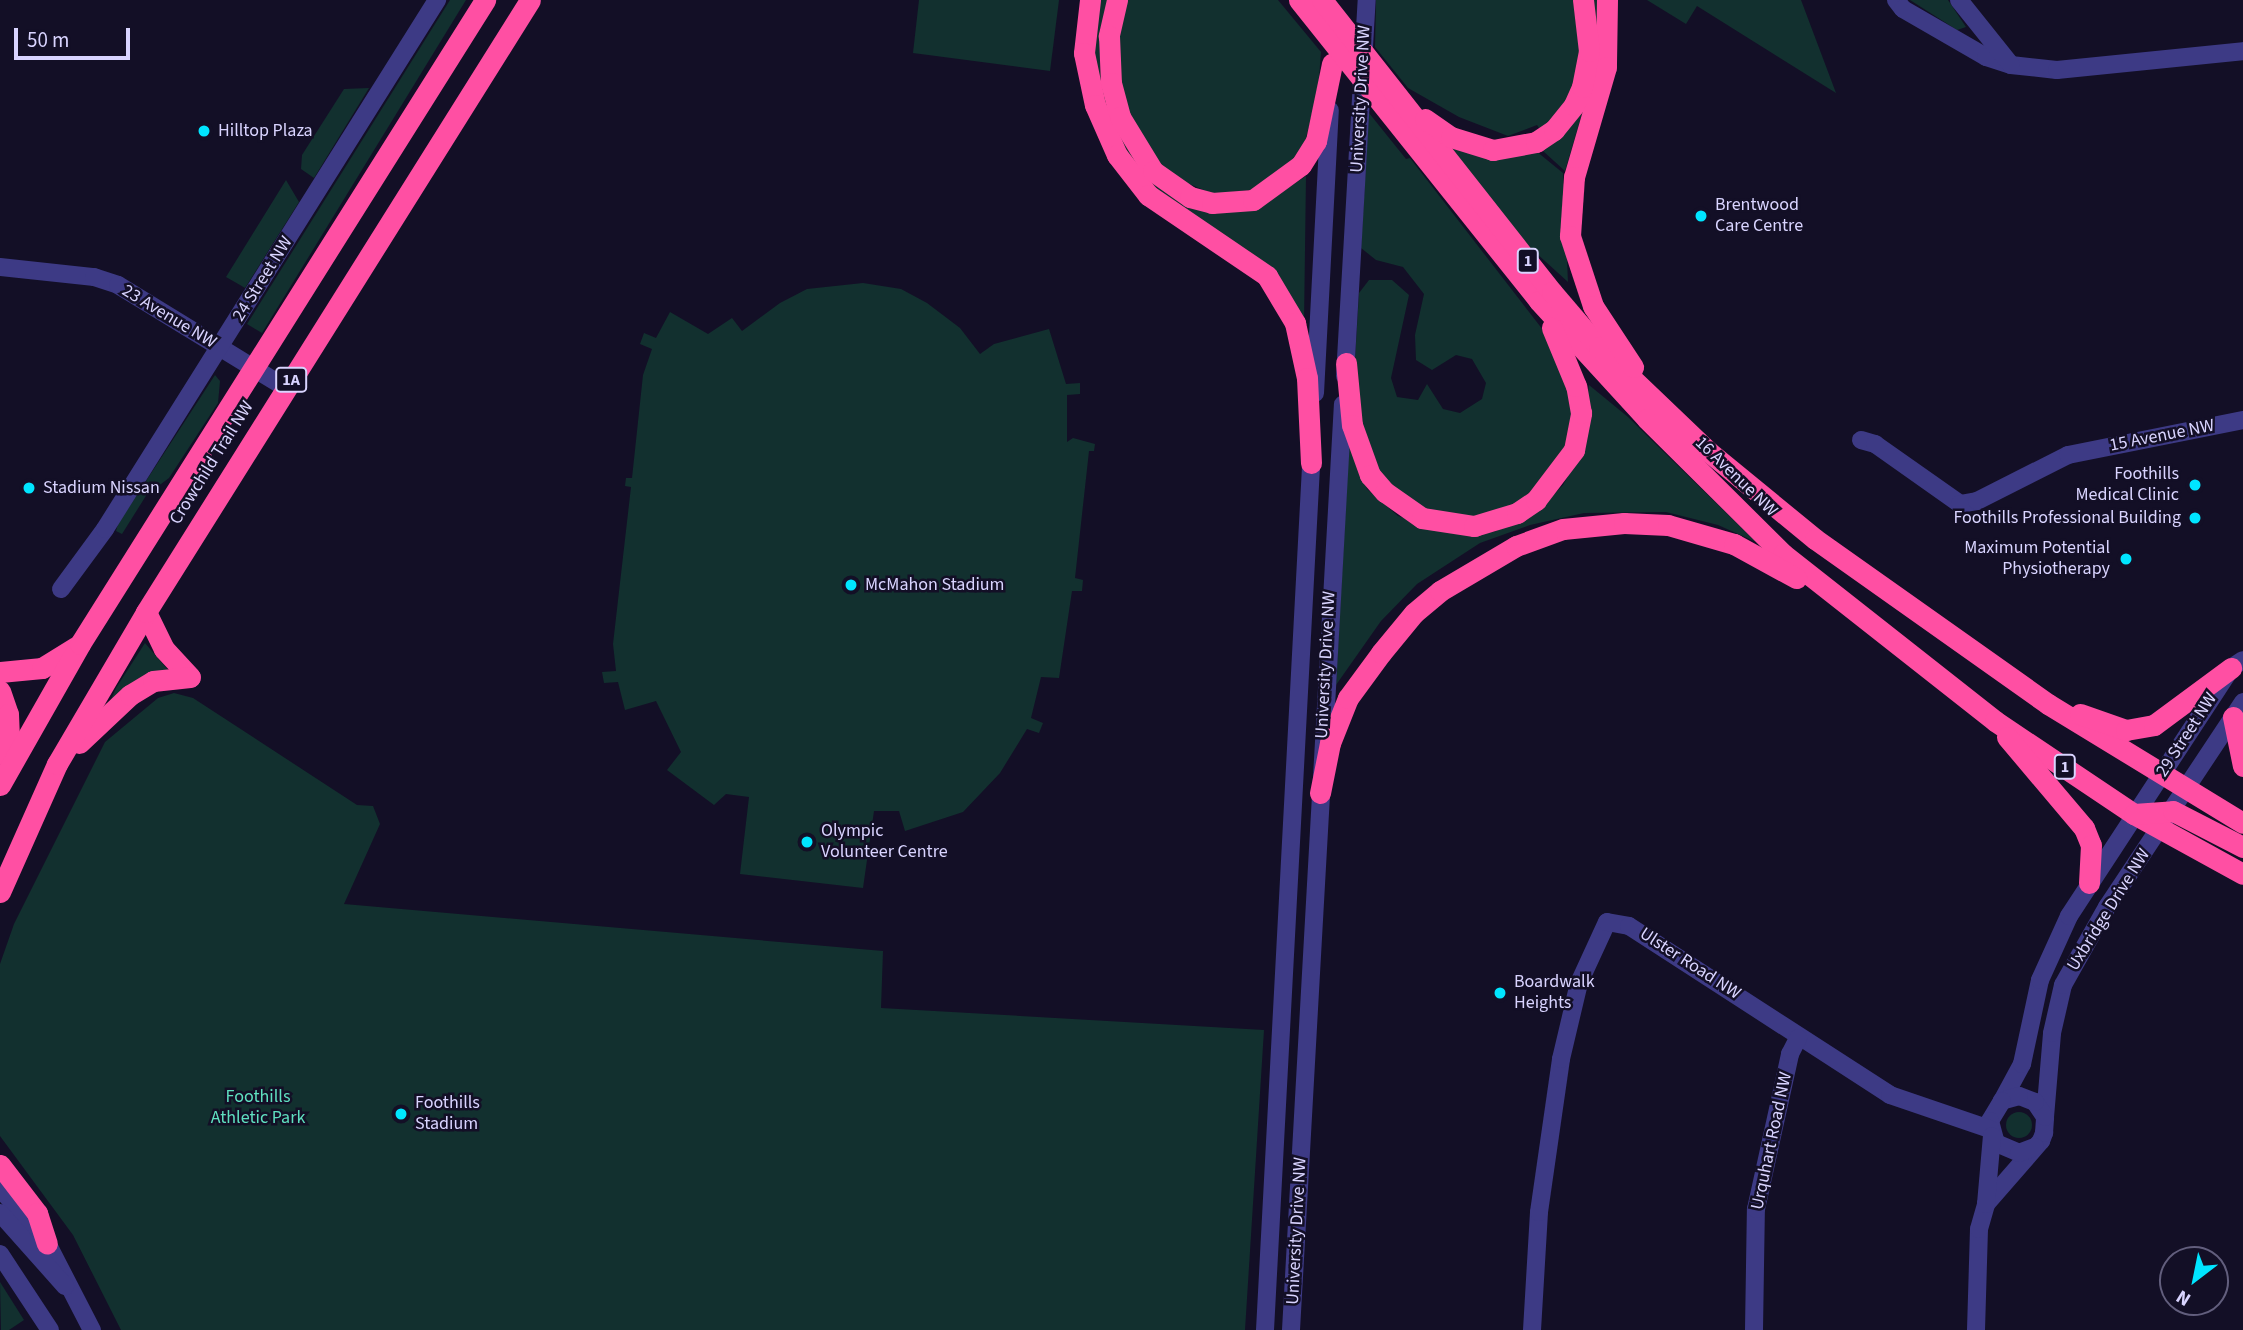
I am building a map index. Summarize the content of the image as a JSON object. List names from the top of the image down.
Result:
{
  "streets": {
    "highway": [
      "1",
      "1A",
      "Crowchild Trail NW",
      "16 Avenue NW"
    ],
    "street": [
      "University Drive NW",
      "24 Street NW",
      "23 Avenue NW",
      "15 Avenue NW",
      "29 Street NW",
      "Uxbridge Drive NW",
      "Ulster Road NW",
      "Urquhart Road NW"
    ]
  },
  "crossings": [
    ["24 Street NW", "23 Avenue NW"],
    ["23 Avenue NW", "Crowchild Trail NW"],
    ["16 Avenue NW", "29 Street NW"],
    ["16 Avenue NW", "Uxbridge Drive NW"],
    ["29 Street NW", "Uxbridge Drive NW"],
    ["Uxbridge Drive NW", "Ulster Road NW"],
    ["Ulster Road NW", "Urquhart Road NW"]
  ],
  "parks": ["Foothills Athletic Park"],
  "places": [
    "Hilltop Plaza",
    "Brentwood Care Centre",
    "Foothills Medical Clinic",
    "Stadium Nissan",
    "Foothills Professional Building",
    "Maximum Potential Physiotherapy",
    "McMahon Stadium",
    "Olympic Volunteer Centre",
    "Boardwalk Heights",
    "Foothills Stadium"
  ],
  "scale_bar": "50 m",
  "north": "bottom left"
}
